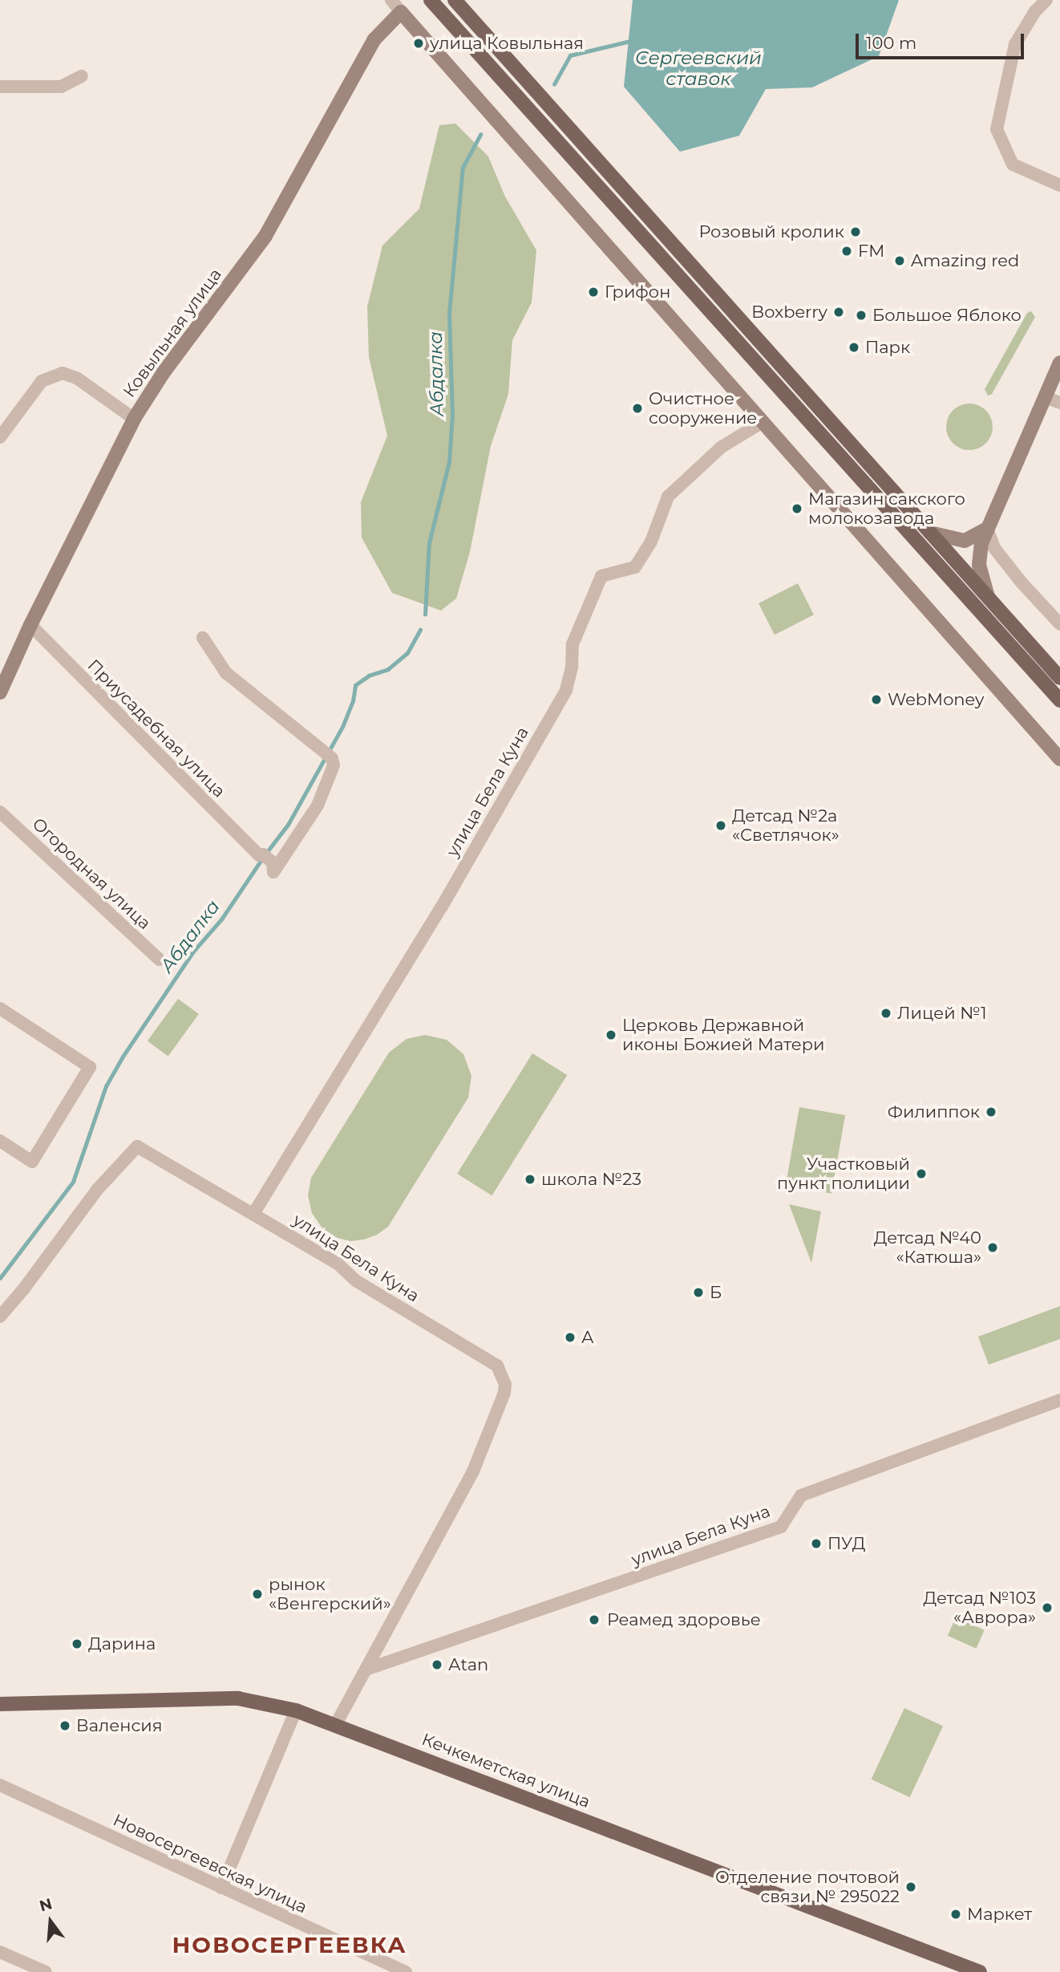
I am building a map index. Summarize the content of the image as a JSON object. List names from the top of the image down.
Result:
{
  "streets": {
    "main road": ["Кечкеметская улица"],
    "street": [
      "Ковыльная улица",
      "Приусадебная улица",
      "улица Бела Куна",
      "Огородная улица",
      "Новосергеевская улица"
    ]
  },
  "crossings": [
    ["Ковыльная улица", "Приусадебная улица"],
    ["улица Бела Куна", "Кечкеметская улица"]
  ],
  "districts": ["НОВОСЕРГЕЕВКА"],
  "water": ["Сергеевский ставок", "Абдалка"],
  "places": [
    "улица Ковыльная",
    "Розовый кролик",
    "FM",
    "Amazing red",
    "Грифон",
    "Boxberry",
    "Большое Яблоко",
    "Парк",
    "Очистное сооружение",
    "Магазин сакского молокозавода",
    "WebMoney",
    "Детсад №2а «Светлячок»",
    "Лицей №1",
    "Церковь Державной иконы Божией Матери",
    "Филиппок",
    "Участковый пункт полиции",
    "школа №23",
    "Детсад №40 «Катюша»",
    "Б",
    "А",
    "ПУД",
    "рынок «Венгерский»",
    "Детсад №103 «Аврора»",
    "Реамед здоровье",
    "Дарина",
    "Аtan",
    "Валенсия",
    "Отделение почтовой связи № 295022",
    "Маркет"
  ],
  "scale_bar": "100 m",
  "north": "top"
}
